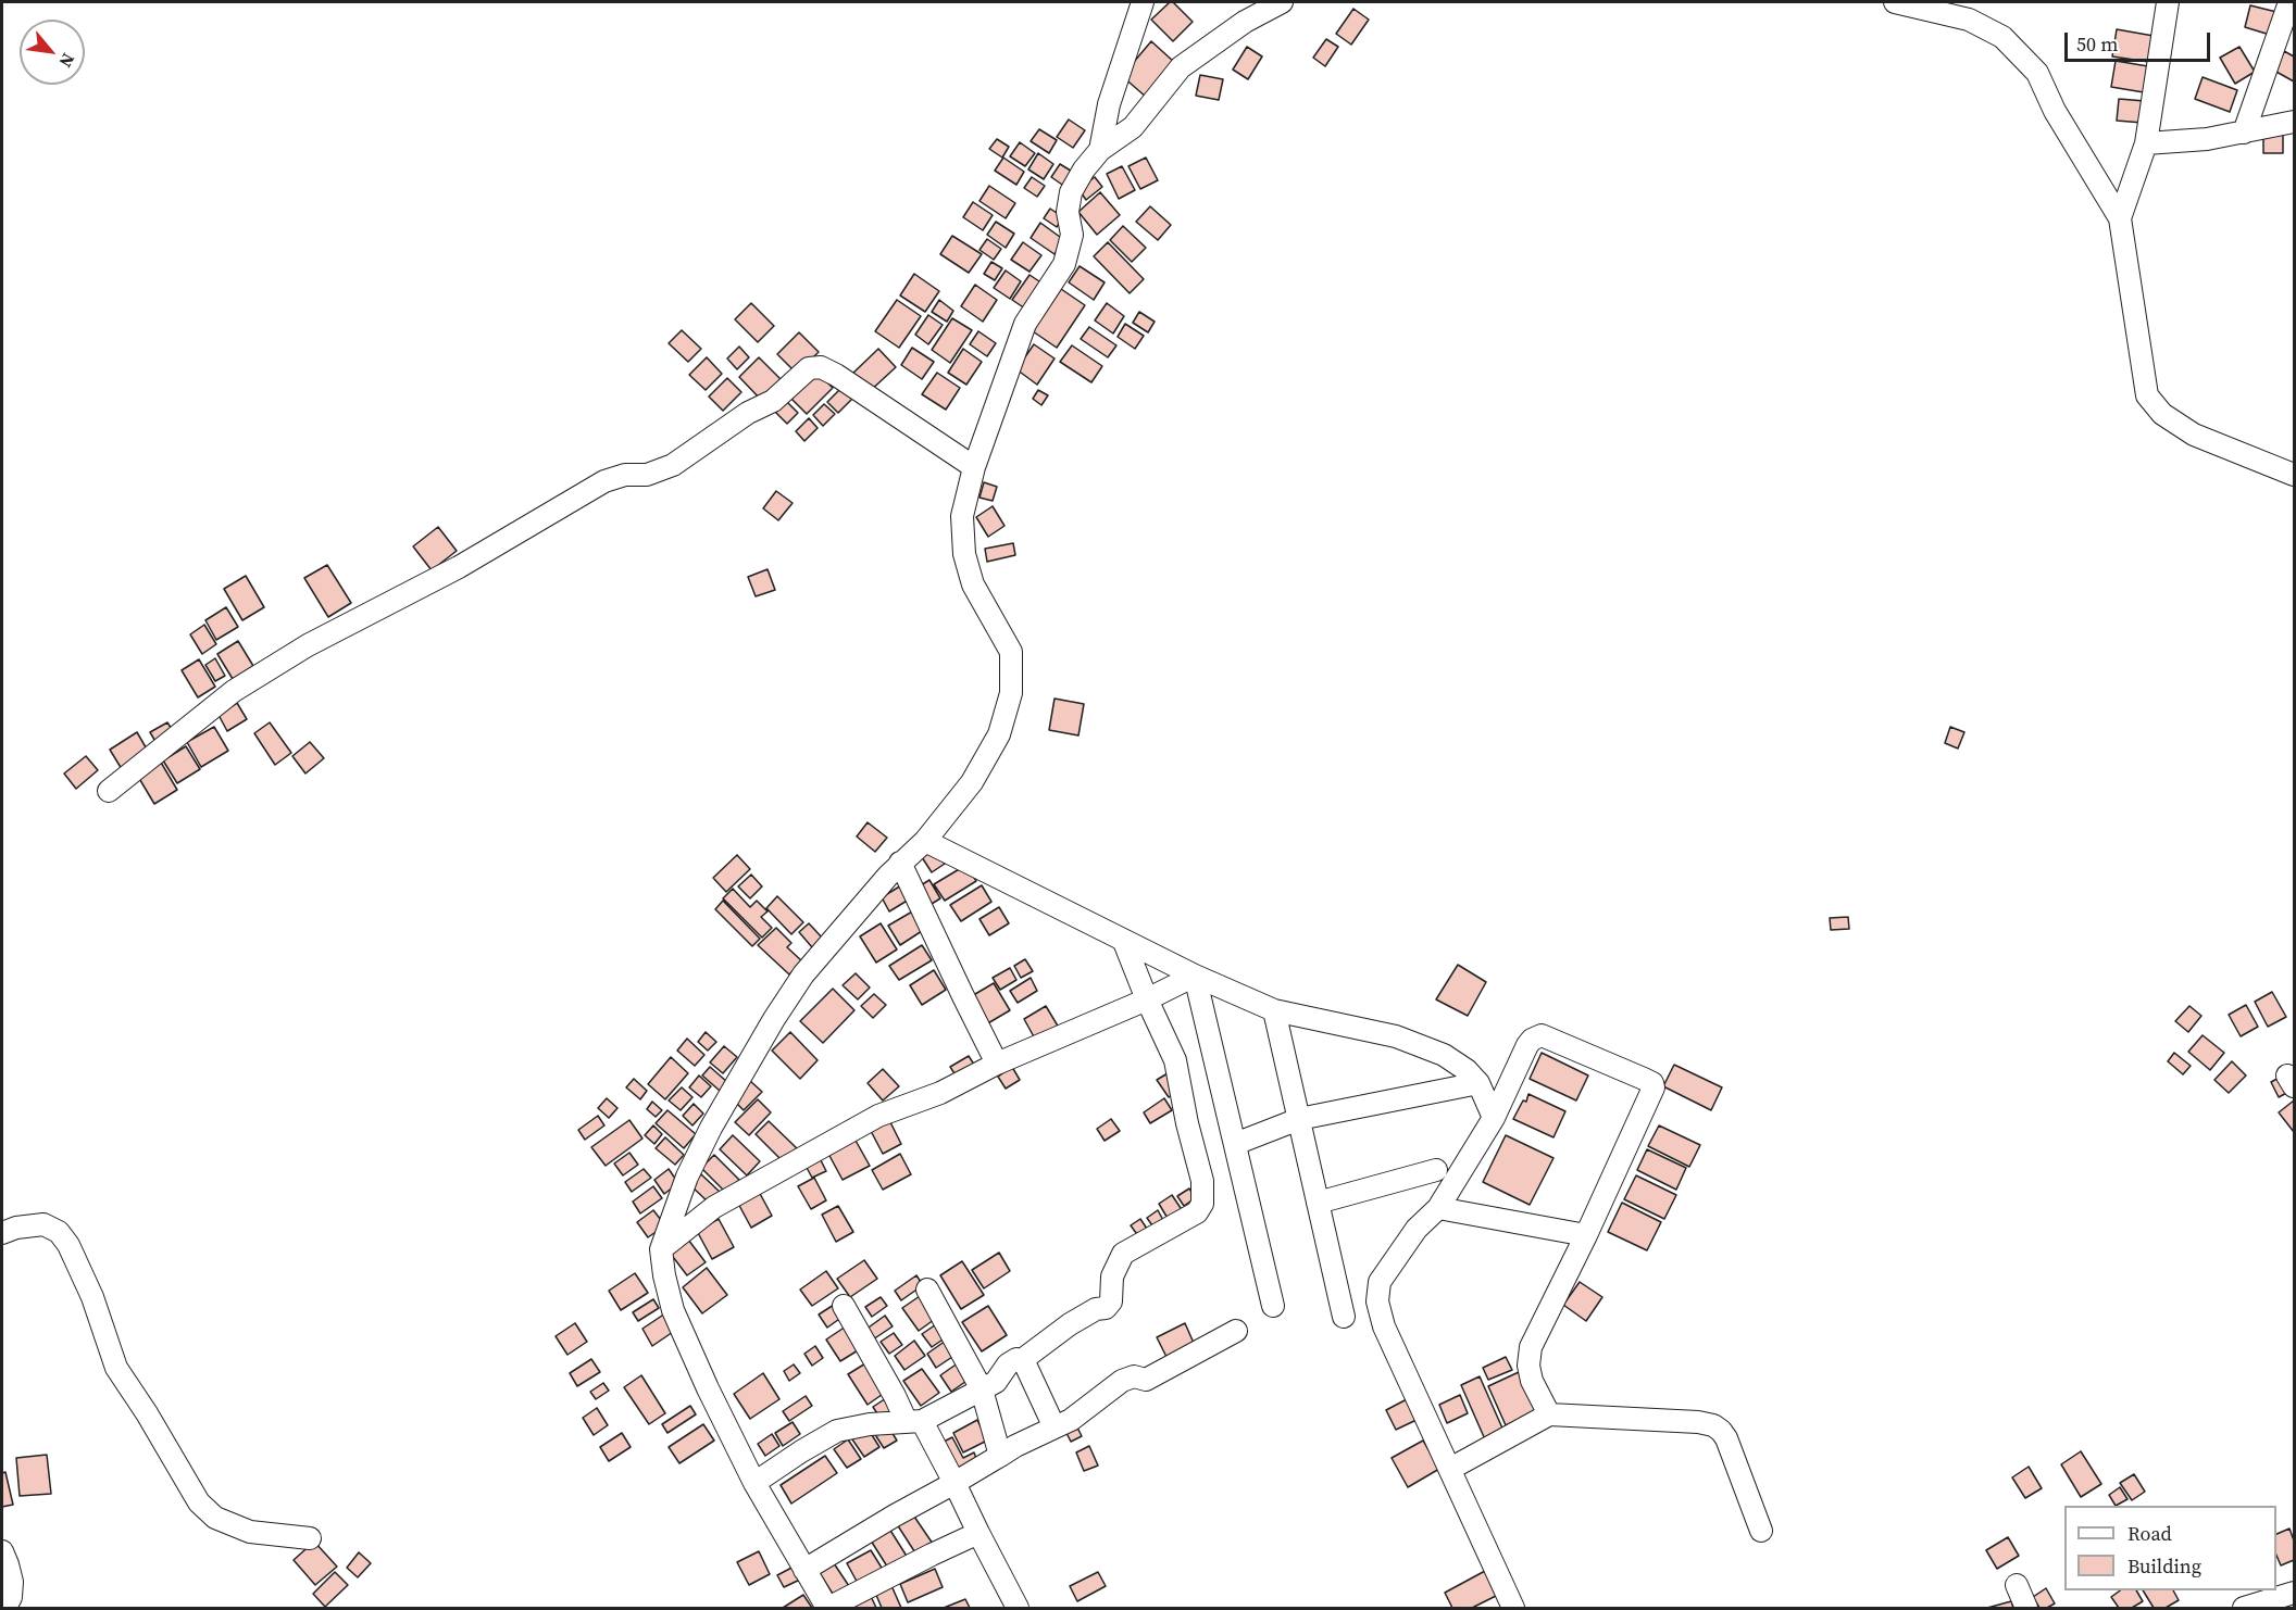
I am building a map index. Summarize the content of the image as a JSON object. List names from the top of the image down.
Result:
{
  "legend": ["Road", "Building"],
  "scale_bar": "50 m",
  "north": "bottom right"
}
